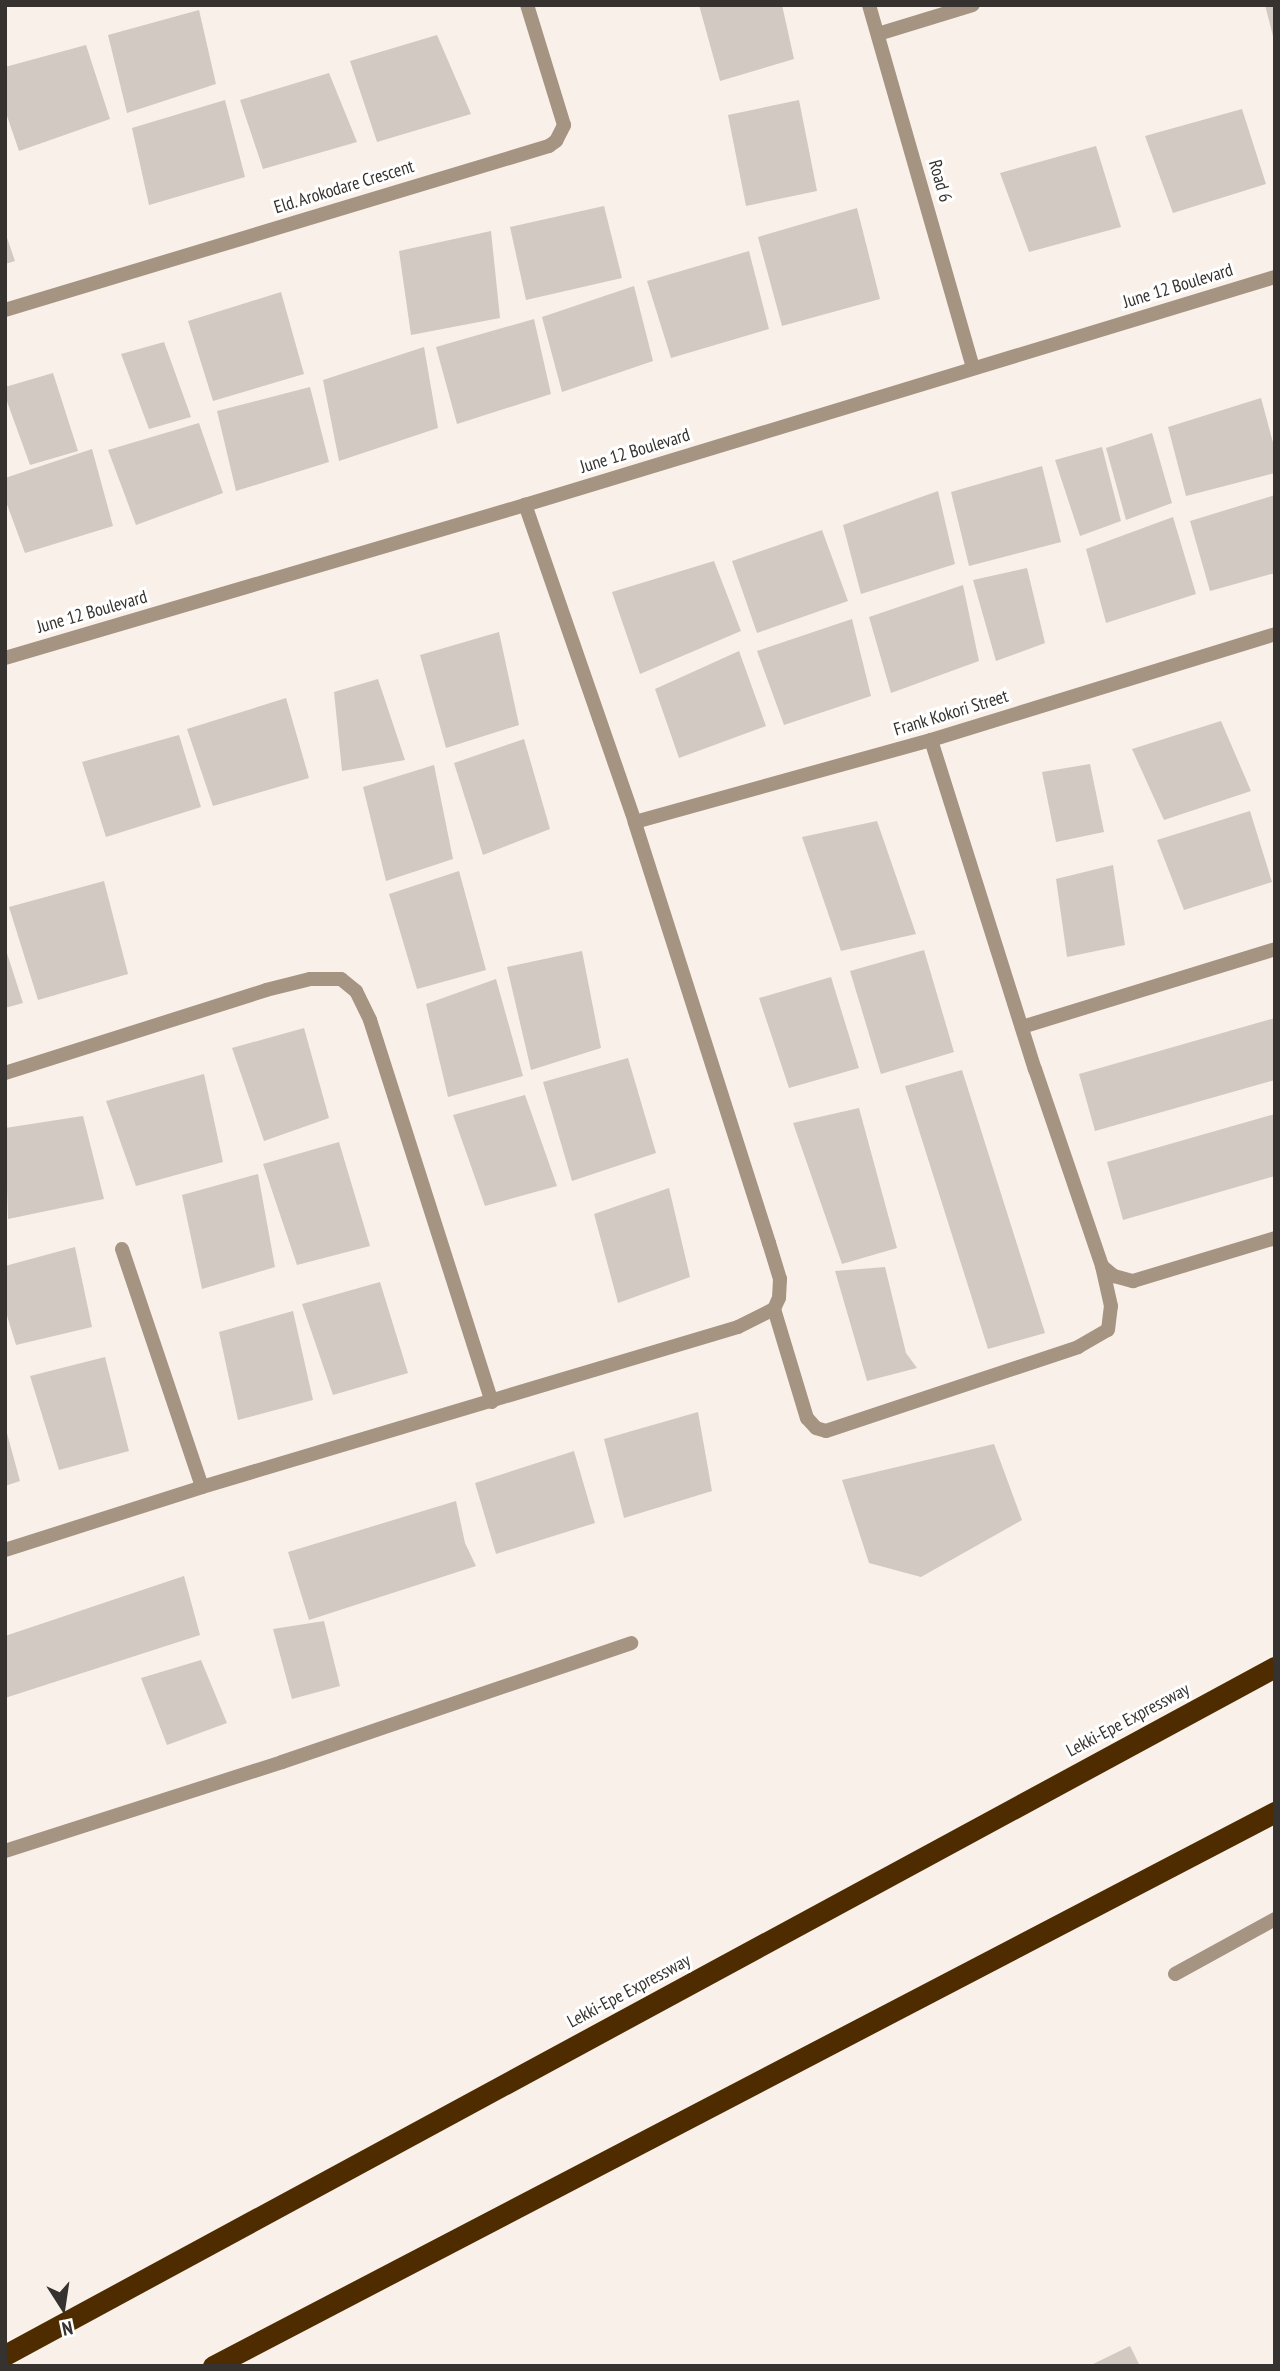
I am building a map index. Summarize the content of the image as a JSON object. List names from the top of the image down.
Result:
{
  "streets": {
    "highway": ["Lekki-Epe Expressway"],
    "street": [
      "Road 6",
      "Eld. Arokodare Crescent",
      "June 12 Boulevard",
      "Frank Kokori Street"
    ]
  },
  "crossings": [
    ["Road 6", "June 12 Boulevard"]
  ],
  "north": "bottom"
}
